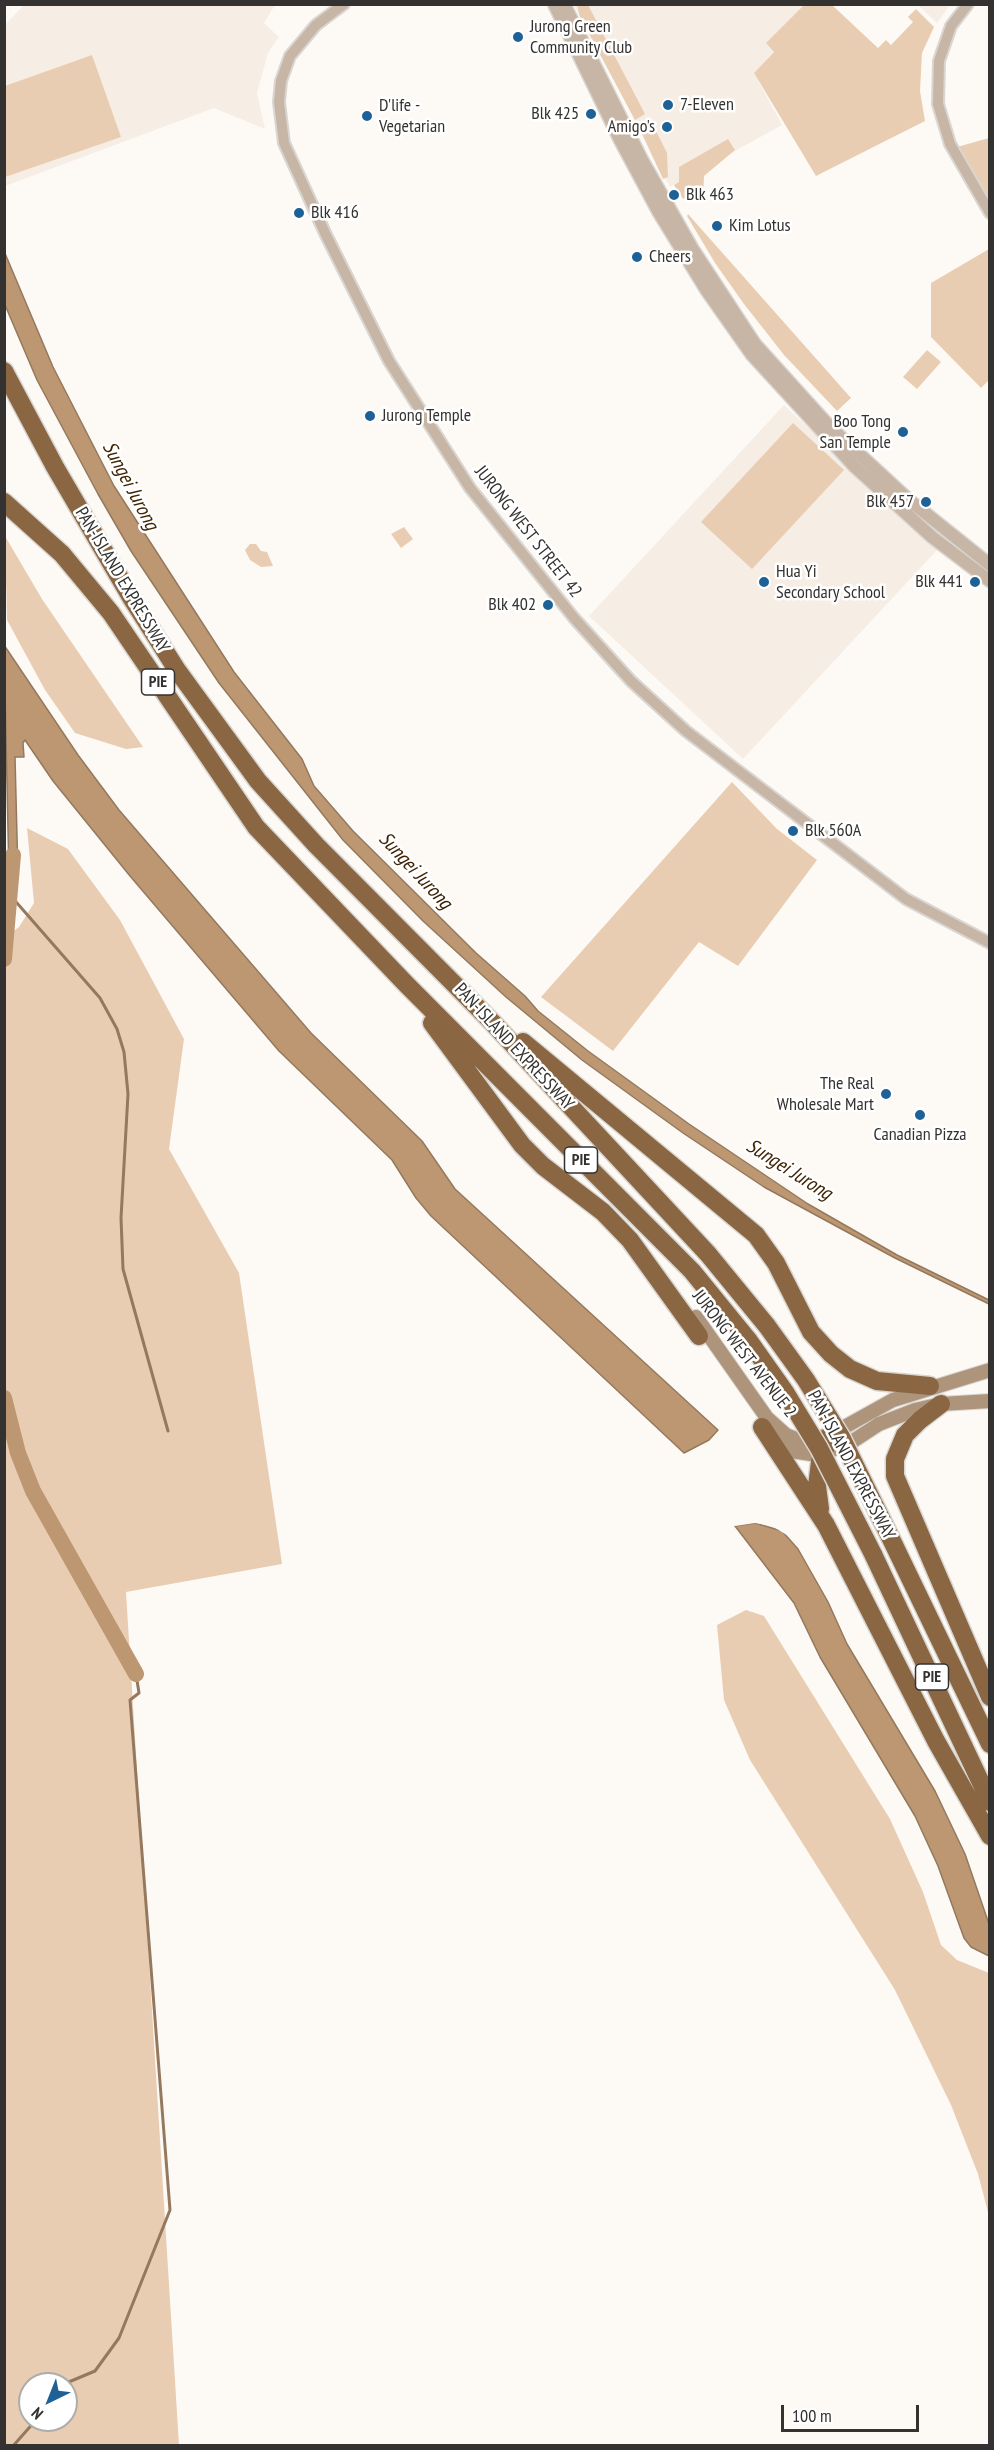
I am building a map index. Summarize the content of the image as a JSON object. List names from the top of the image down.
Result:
{
  "streets": {
    "highway": ["PAN-ISLAND EXPRESSWAY", "PIE"],
    "main road": ["JURONG WEST AVENUE 2"],
    "street": ["JURONG WEST STREET 42"]
  },
  "water": ["Sungei Jurong"],
  "places": [
    "Jurong Green Community Club",
    "7-Eleven",
    "Blk 425",
    "D'life - Vegetarian",
    "Amigo's",
    "Blk 463",
    "Blk 416",
    "Kim Lotus",
    "Cheers",
    "Jurong Temple",
    "Boo Tong San Temple",
    "Blk 457",
    "Hua Yi Secondary School",
    "Blk 441",
    "Blk 402",
    "Blk 560A",
    "The Real Wholesale Mart",
    "Canadian Pizza"
  ],
  "scale_bar": "100 m",
  "north": "bottom left"
}
